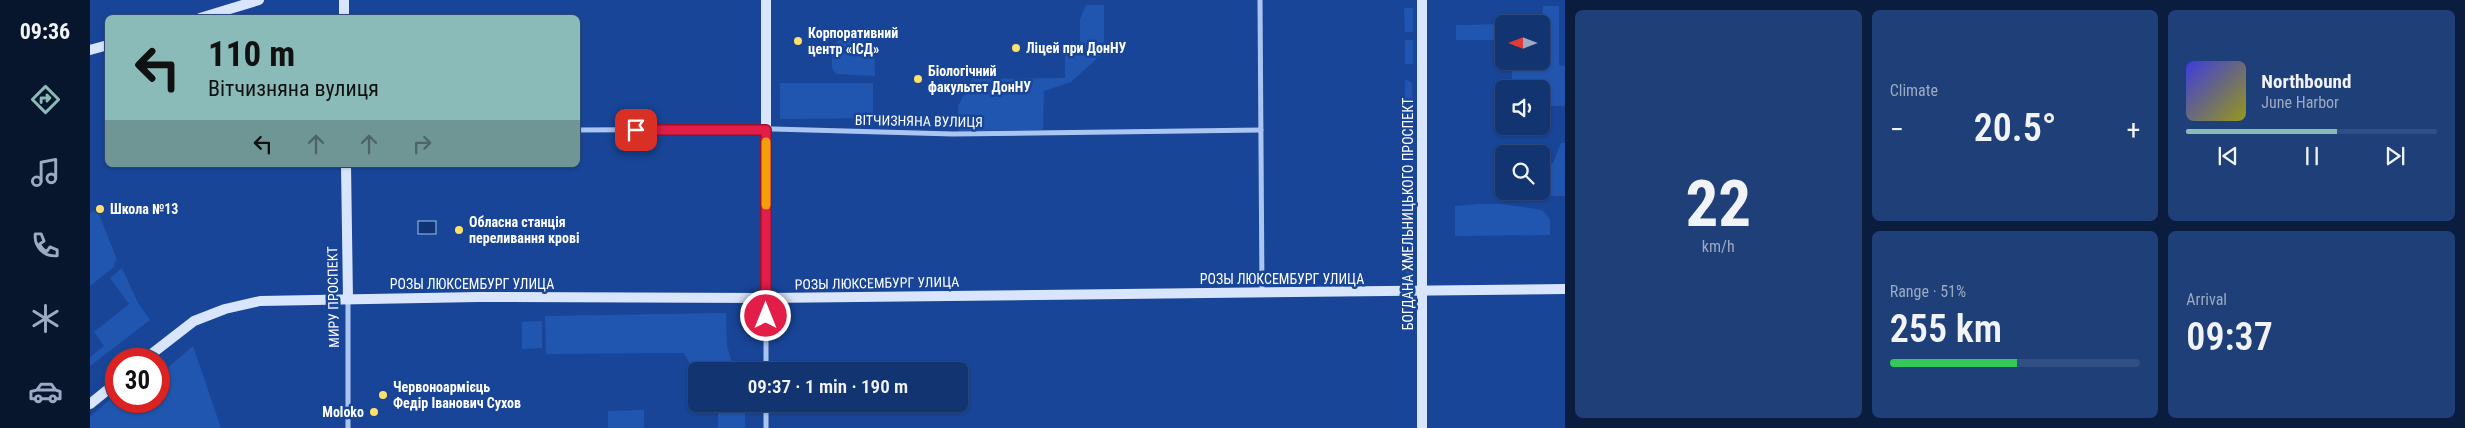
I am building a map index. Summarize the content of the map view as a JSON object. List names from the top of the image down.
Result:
{
  "streets": {
    "street": [
      "ВІТЧИЗНЯНА ВУЛИЦЯ",
      "БОГДАНА ХМЕЛЬНИЦЬКОГО ПРОСПЕКТ",
      "РОЗЫ ЛЮКСЕМБУРГ УЛИЦА",
      "МИРУ ПРОСПЕКТ"
    ]
  },
  "crossings": [
    ["БОГДАНА ХМЕЛЬНИЦЬКОГО ПРОСПЕКТ", "РОЗЫ ЛЮКСЕМБУРГ УЛИЦА"],
    ["РОЗЫ ЛЮКСЕМБУРГ УЛИЦА", "МИРУ ПРОСПЕКТ"]
  ],
  "places": [
    "Корпоративний центр «ІСД»",
    "Ліцей при ДонНУ",
    "Біологічний факультет ДонНУ",
    "Школа №13",
    "Обласна станція переливання крові",
    "Червоноармієць Федір Іванович Сухов",
    "Moloko"
  ],
  "north": "left",
  "page": {
    "tabs": "09:36",
    "tile": [
      ["22", "km/h"],
      "Climate",
      ["Range · 51%", "255 km"],
      ["Arrival", "09:37"]
    ],
    "turn": ["110 m", "Вітчизняна вулиця"],
    "song": ["Northbound", "June Harbor"],
    "heat": ["−", "20.5°", "+"],
    "limit": "30",
    "trip": "09:37 · 1 min · 190 m"
  }
}
